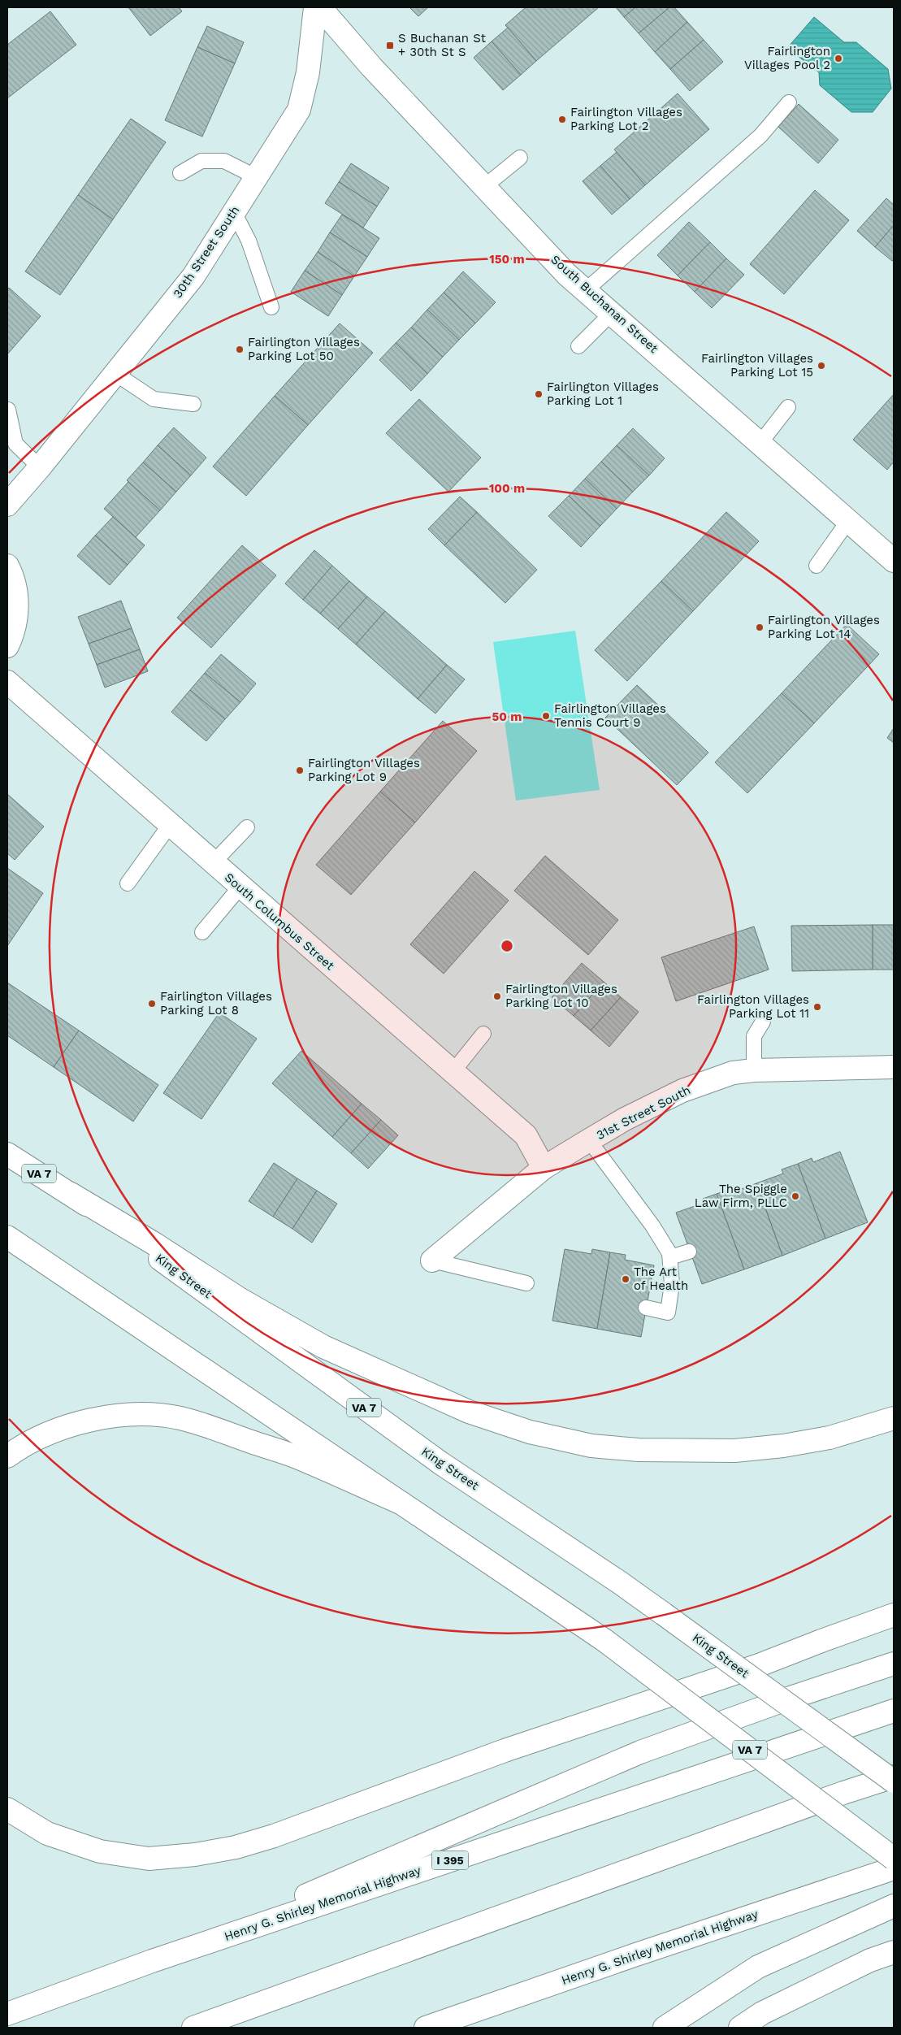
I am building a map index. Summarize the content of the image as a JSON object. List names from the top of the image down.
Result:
{
  "streets": {
    "main road": [
      "30th Street South",
      "South Buchanan Street",
      "South Columbus Street",
      "31st Street South",
      "VA 7",
      "King Street",
      "I 395",
      "Henry G. Shirley Memorial Highway"
    ]
  },
  "crossings": [
    ["South Columbus Street", "31st Street South"]
  ],
  "places": {
    "transit": ["S Buchanan St + 30th St S"],
    "other": [
      "Fairlington Villages Pool 2",
      "Fairlington Villages Parking Lot 2",
      "Fairlington Villages Parking Lot 50",
      "Fairlington Villages Parking Lot 15",
      "Fairlington Villages Parking Lot 1",
      "Fairlington Villages Parking Lot 14",
      "Fairlington Villages Tennis Court 9",
      "Fairlington Villages Parking Lot 9",
      "Fairlington Villages Parking Lot 10",
      "Fairlington Villages Parking Lot 8",
      "Fairlington Villages Parking Lot 11",
      "The Spiggle Law Firm, PLLC",
      "The Art of Health"
    ]
  },
  "rings": ["150 m", "100 m", "50 m"]
}
